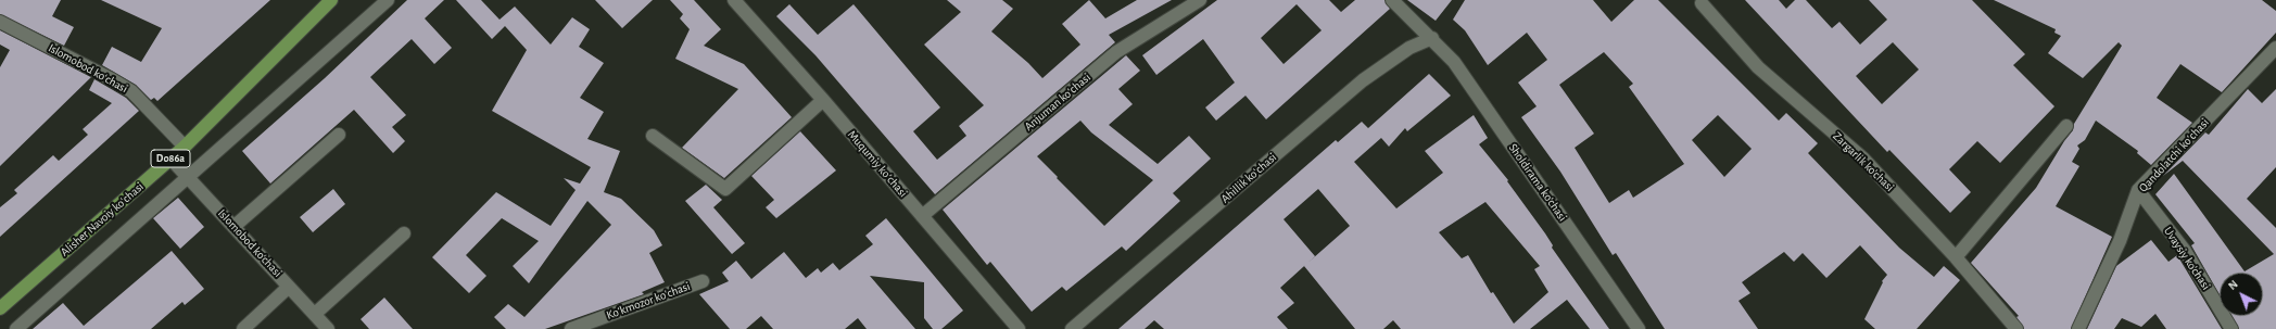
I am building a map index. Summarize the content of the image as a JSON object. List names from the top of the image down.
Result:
{
  "streets": {
    "main road": ["D086a", "Alisher Navoiy koʻchasi"],
    "street": [
      "Islomobod koʻchasi",
      "Anjuman koʻchasi",
      "Qandolatchi koʻchasi",
      "Zargarlik ko'chasi",
      "Muqumiy koʻchasi",
      "Ahillik koʻchasi",
      "Sholdirama ko‘chasi",
      "Islomobod ko‘chasi",
      "Uvaysiy ko'chasi",
      "Koʻkmozor koʻchasi"
    ]
  },
  "crossings": [
    ["Islomobod koʻchasi", "Alisher Navoiy koʻchasi"],
    ["Anjuman koʻchasi", "Muqumiy koʻchasi"],
    ["Qandolatchi koʻchasi", "Uvaysiy ko'chasi"],
    ["Ahillik koʻchasi", "Sholdirama ko‘chasi"],
    ["Alisher Navoiy koʻchasi", "Islomobod ko‘chasi"]
  ],
  "north": "top left"
}
